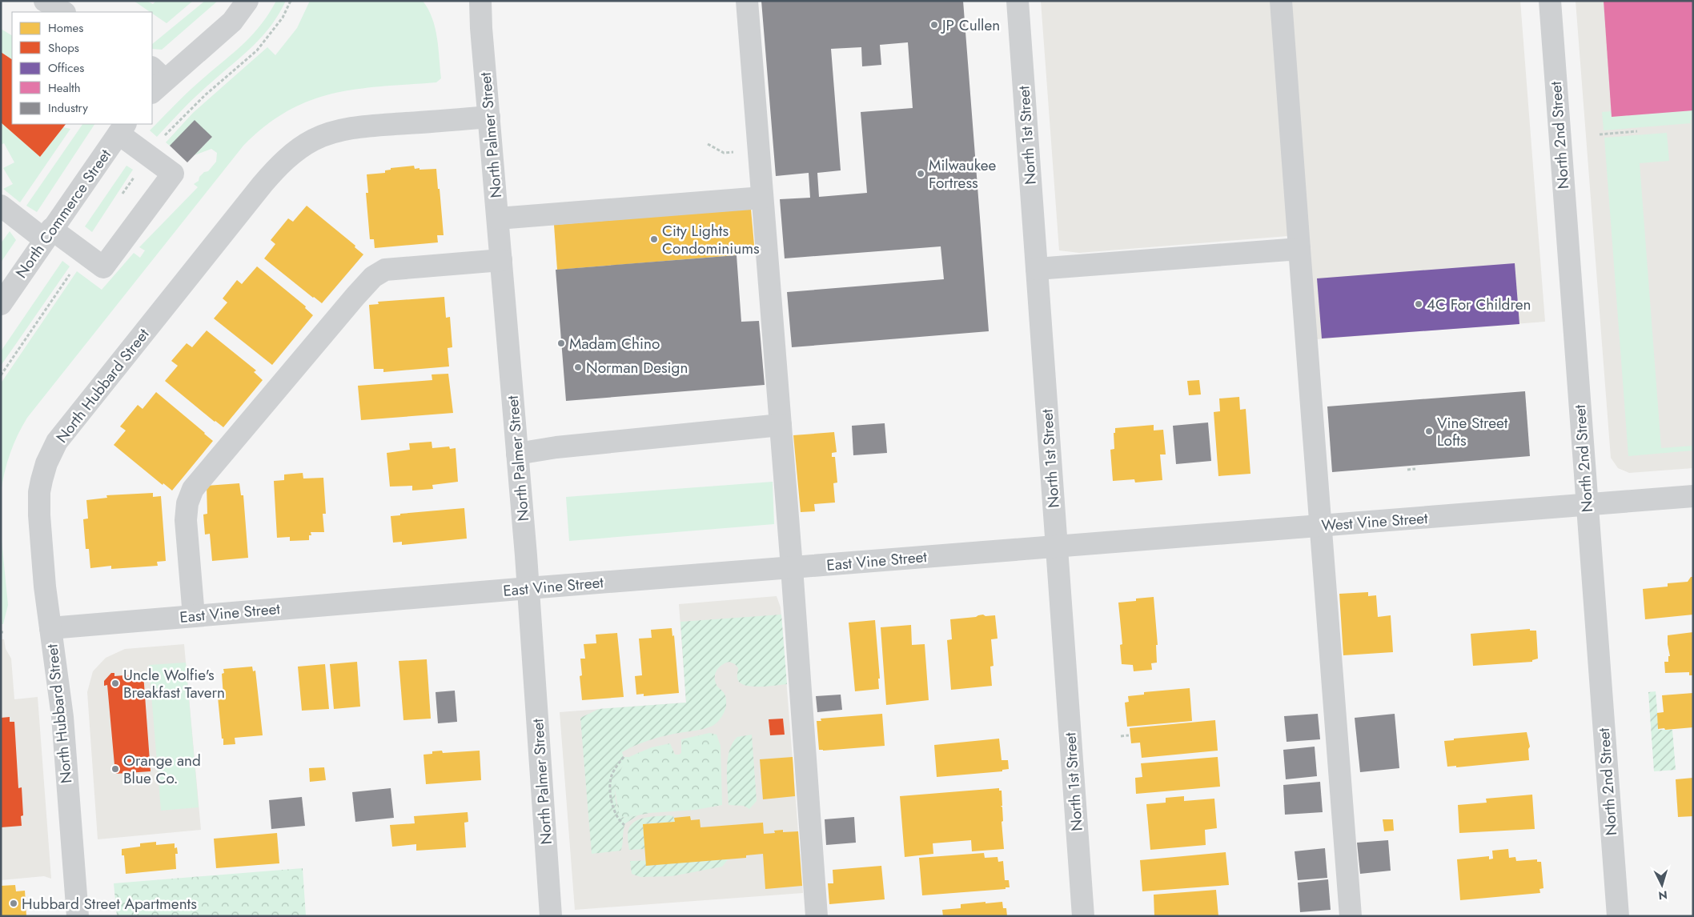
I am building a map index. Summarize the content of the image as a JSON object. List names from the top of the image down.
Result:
{
  "streets": {
    "street": [
      "North Palmer Street",
      "North 1st Street",
      "North 2nd Street",
      "North Commerce Street",
      "North Hubbard Street",
      "West Vine Street",
      "East Vine Street"
    ]
  },
  "crossings": [
    ["North Palmer Street", "North Hubbard Street"],
    ["North Palmer Street", "East Vine Street"],
    ["North 1st Street", "West Vine Street"],
    ["North 1st Street", "East Vine Street"],
    ["North 2nd Street", "West Vine Street"],
    ["North Hubbard Street", "East Vine Street"],
    ["West Vine Street", "East Vine Street"]
  ],
  "places": [
    "JP Cullen",
    "Milwaukee Fortress",
    "City Lights Condominiums",
    "4C For Children",
    "Madam Chino",
    "Norman Design",
    "Vine Street Lofts",
    "Uncle Wolfie's Breakfast Tavern",
    "Orange and Blue Co.",
    "Hubbard Street Apartments"
  ],
  "legend": [
    "Homes",
    "Shops",
    "Offices",
    "Health",
    "Industry"
  ],
  "north": "bottom"
}
